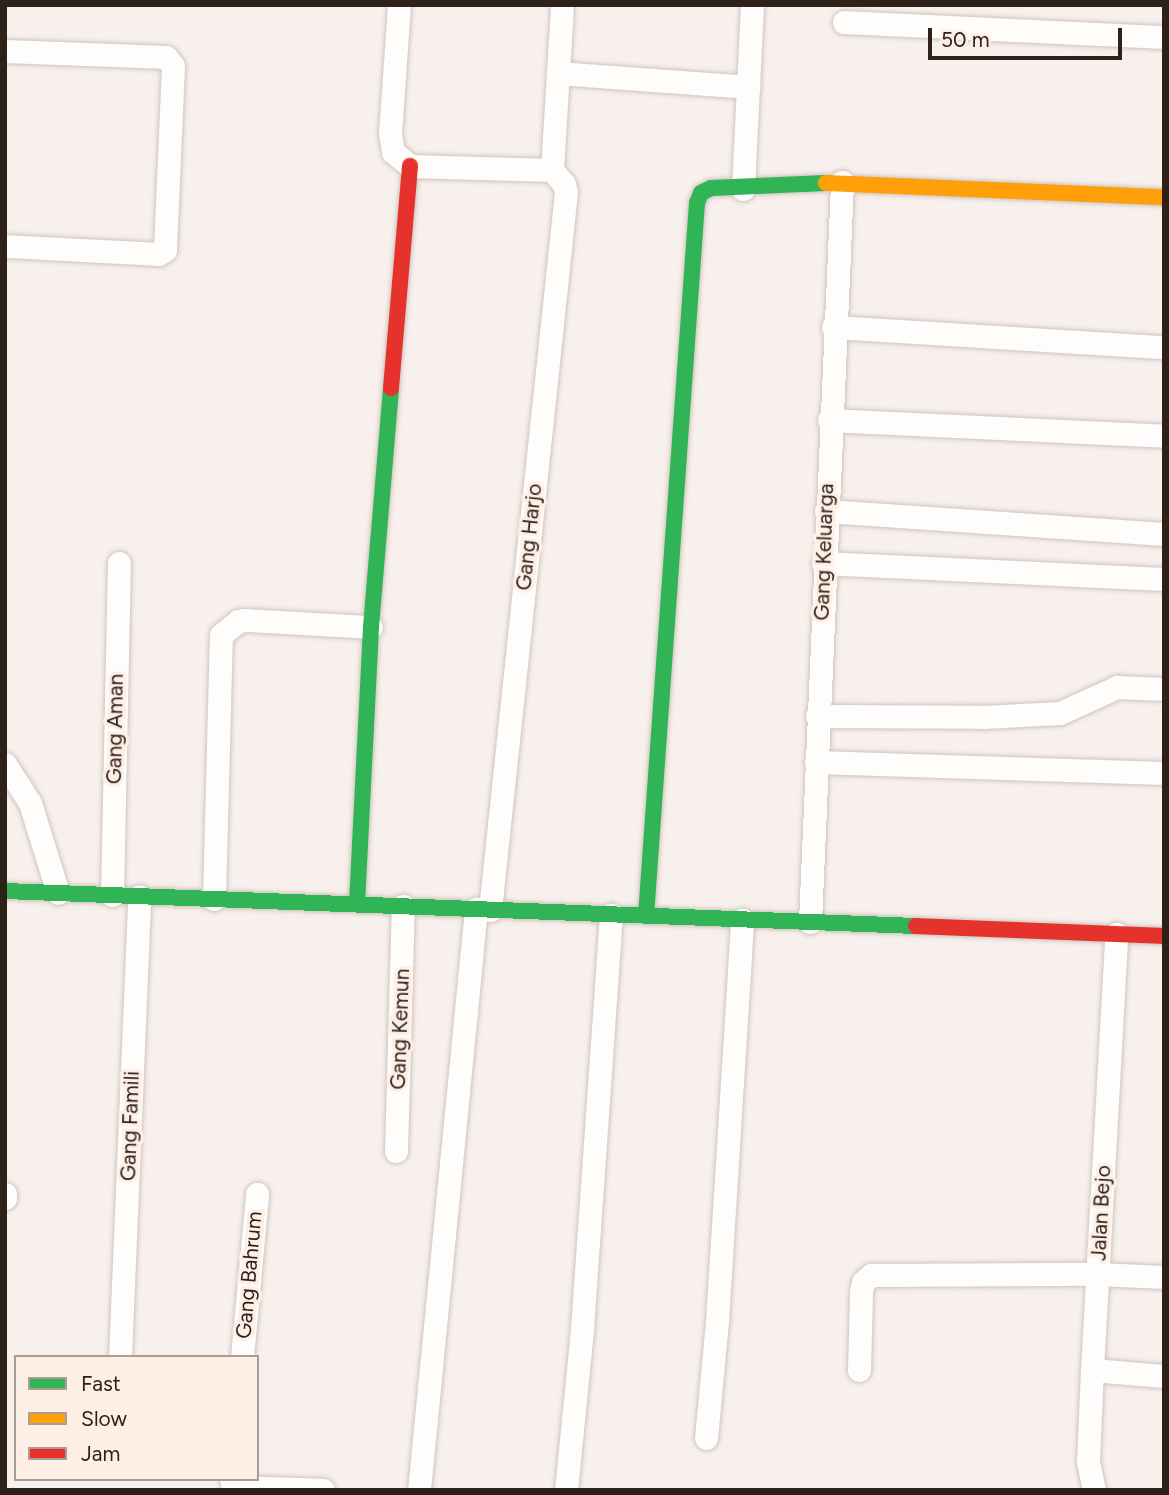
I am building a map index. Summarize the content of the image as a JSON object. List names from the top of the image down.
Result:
{
  "streets": {
    "street": [
      "Gang Harjo",
      "Gang Keluarga",
      "Gang Aman",
      "Gang Kemun",
      "Gang Famili",
      "Jalan Bejo",
      "Gang Bahrum"
    ]
  },
  "legend": ["Fast", "Slow", "Jam"],
  "scale_bar": "50 m"
}
